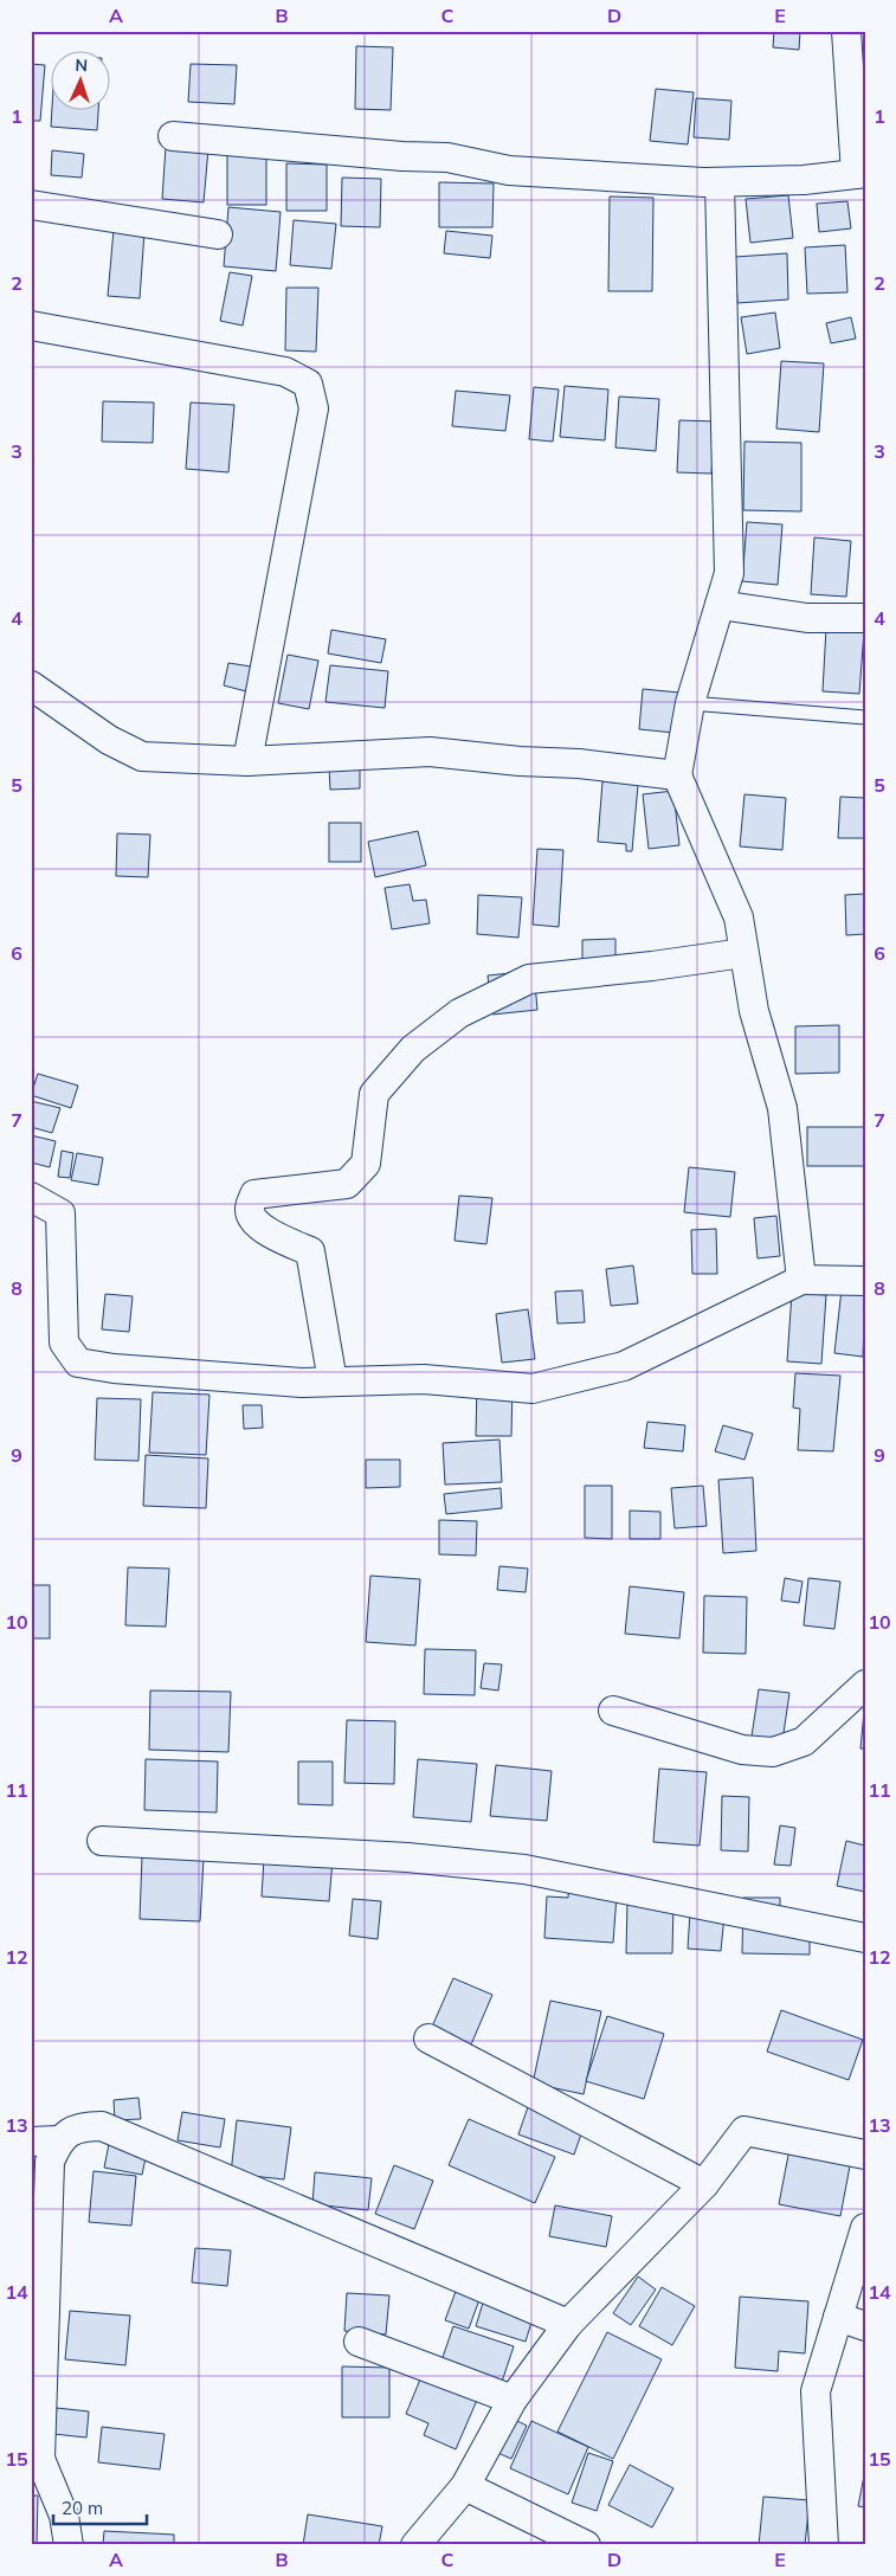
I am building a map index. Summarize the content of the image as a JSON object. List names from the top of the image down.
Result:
{
  "scale_bar": "20 m",
  "north": "top",
  "grid": {
    "columns": [
      "A",
      "B",
      "C",
      "D",
      "E"
    ],
    "rows": [
      "1",
      "2",
      "3",
      "4",
      "5",
      "6",
      "7",
      "8",
      "9",
      "10",
      "11",
      "12",
      "13",
      "14",
      "15"
    ]
  }
}
